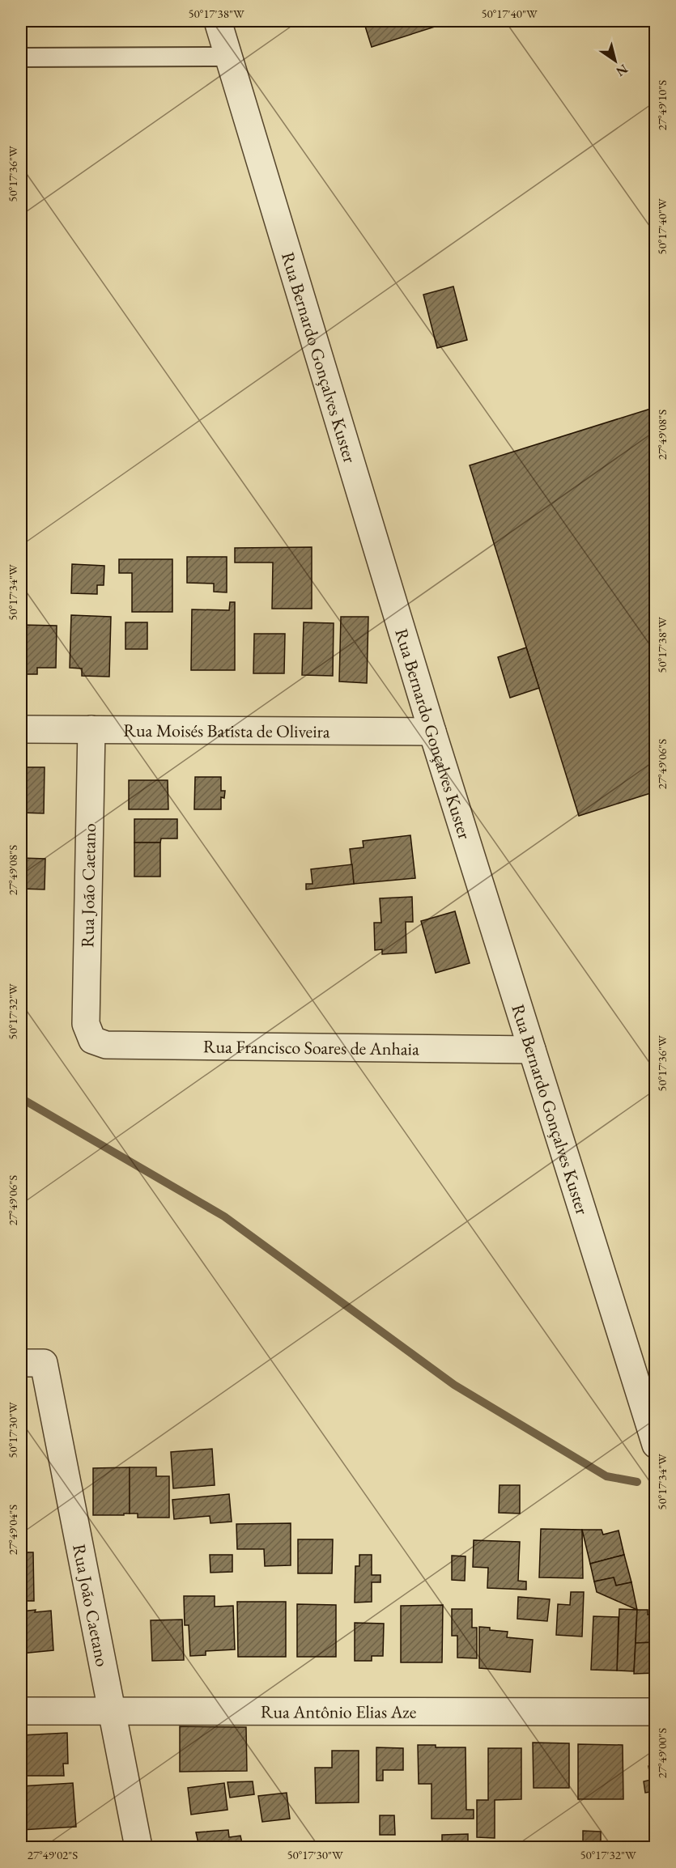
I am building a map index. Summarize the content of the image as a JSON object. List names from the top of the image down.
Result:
{
  "streets": {
    "street": [
      "Rua Bernardo Gonçalves Kuster",
      "Rua Moisés Batista de Oliveira",
      "Rua João Caetano",
      "Rua Francisco Soares de Anhaia",
      "Rua Antônio Elias Aze"
    ]
  },
  "crossings": [
    ["Rua Bernardo Gonçalves Kuster", "Rua Moisés Batista de Oliveira"],
    ["Rua Bernardo Gonçalves Kuster", "Rua Francisco Soares de Anhaia"],
    ["Rua Moisés Batista de Oliveira", "Rua João Caetano"],
    ["Rua João Caetano", "Rua Francisco Soares de Anhaia"],
    ["Rua João Caetano", "Rua Antônio Elias Aze"]
  ],
  "north": "bottom right",
  "coordinates": [
    "50°17'38\"W",
    "50°17'40\"W",
    "27°49'10\"S",
    "50°17'36\"W",
    "27°49'08\"S",
    "50°17'34\"W",
    "27°49'06\"S",
    "50°17'32\"W",
    "50°17'30\"W",
    "27°49'04\"S",
    "27°49'00\"S",
    "27°49'02\"S"
  ]
}
